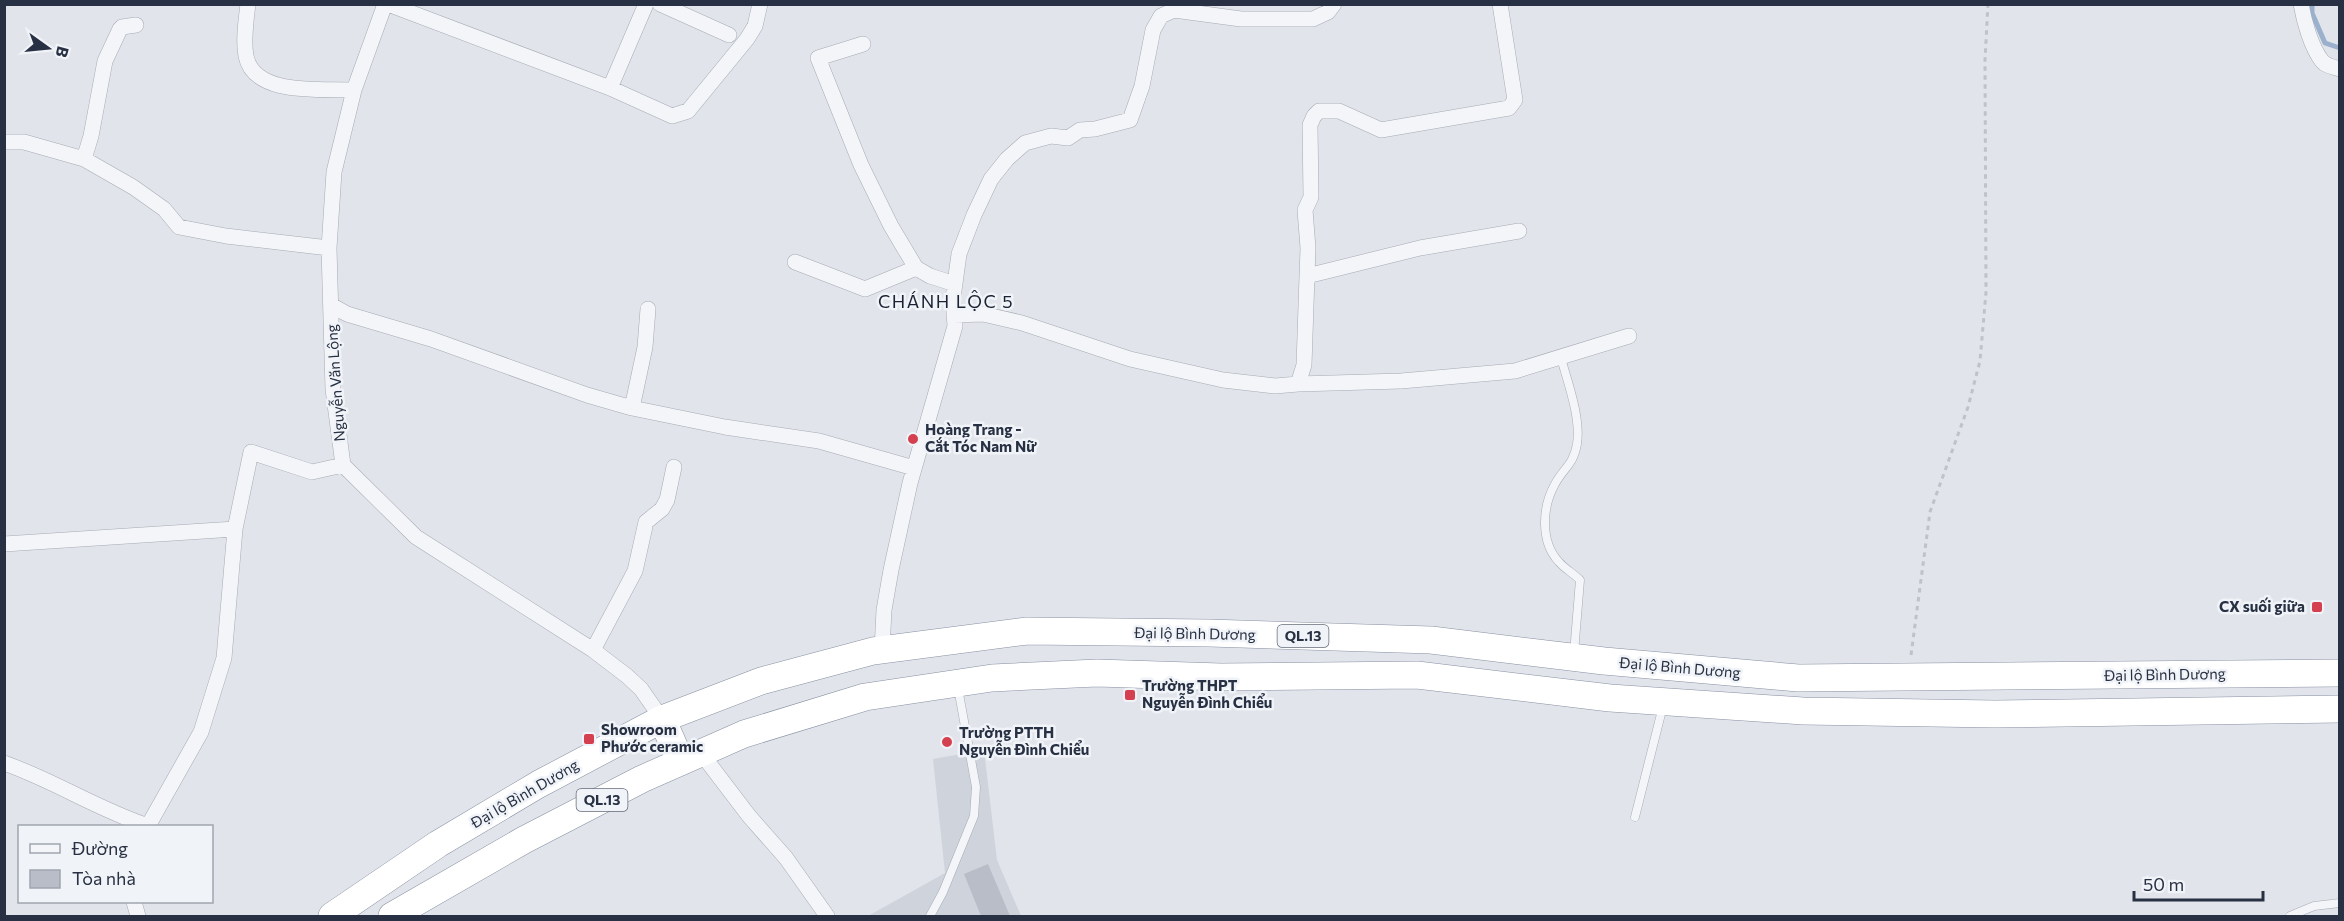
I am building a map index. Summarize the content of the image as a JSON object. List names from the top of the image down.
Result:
{
  "streets": {
    "highway": ["Đại lộ Bình Dương", "QL.13"],
    "street": ["Nguyễn Văn Lộng"]
  },
  "districts": ["CHÁNH LỘC 5"],
  "places": {
    "other": ["Hoàng Trang - Cắt Tóc Nam Nữ", "Trường PTTH Nguyễn Đình Chiểu"],
    "transit": ["CX suối giữa", "Trường THPT Nguyễn Đình Chiểu", "Showroom Phước ceramic"]
  },
  "legend": ["Đường", "Tòa nhà"],
  "scale_bar": "50 m",
  "north": "right"
}
